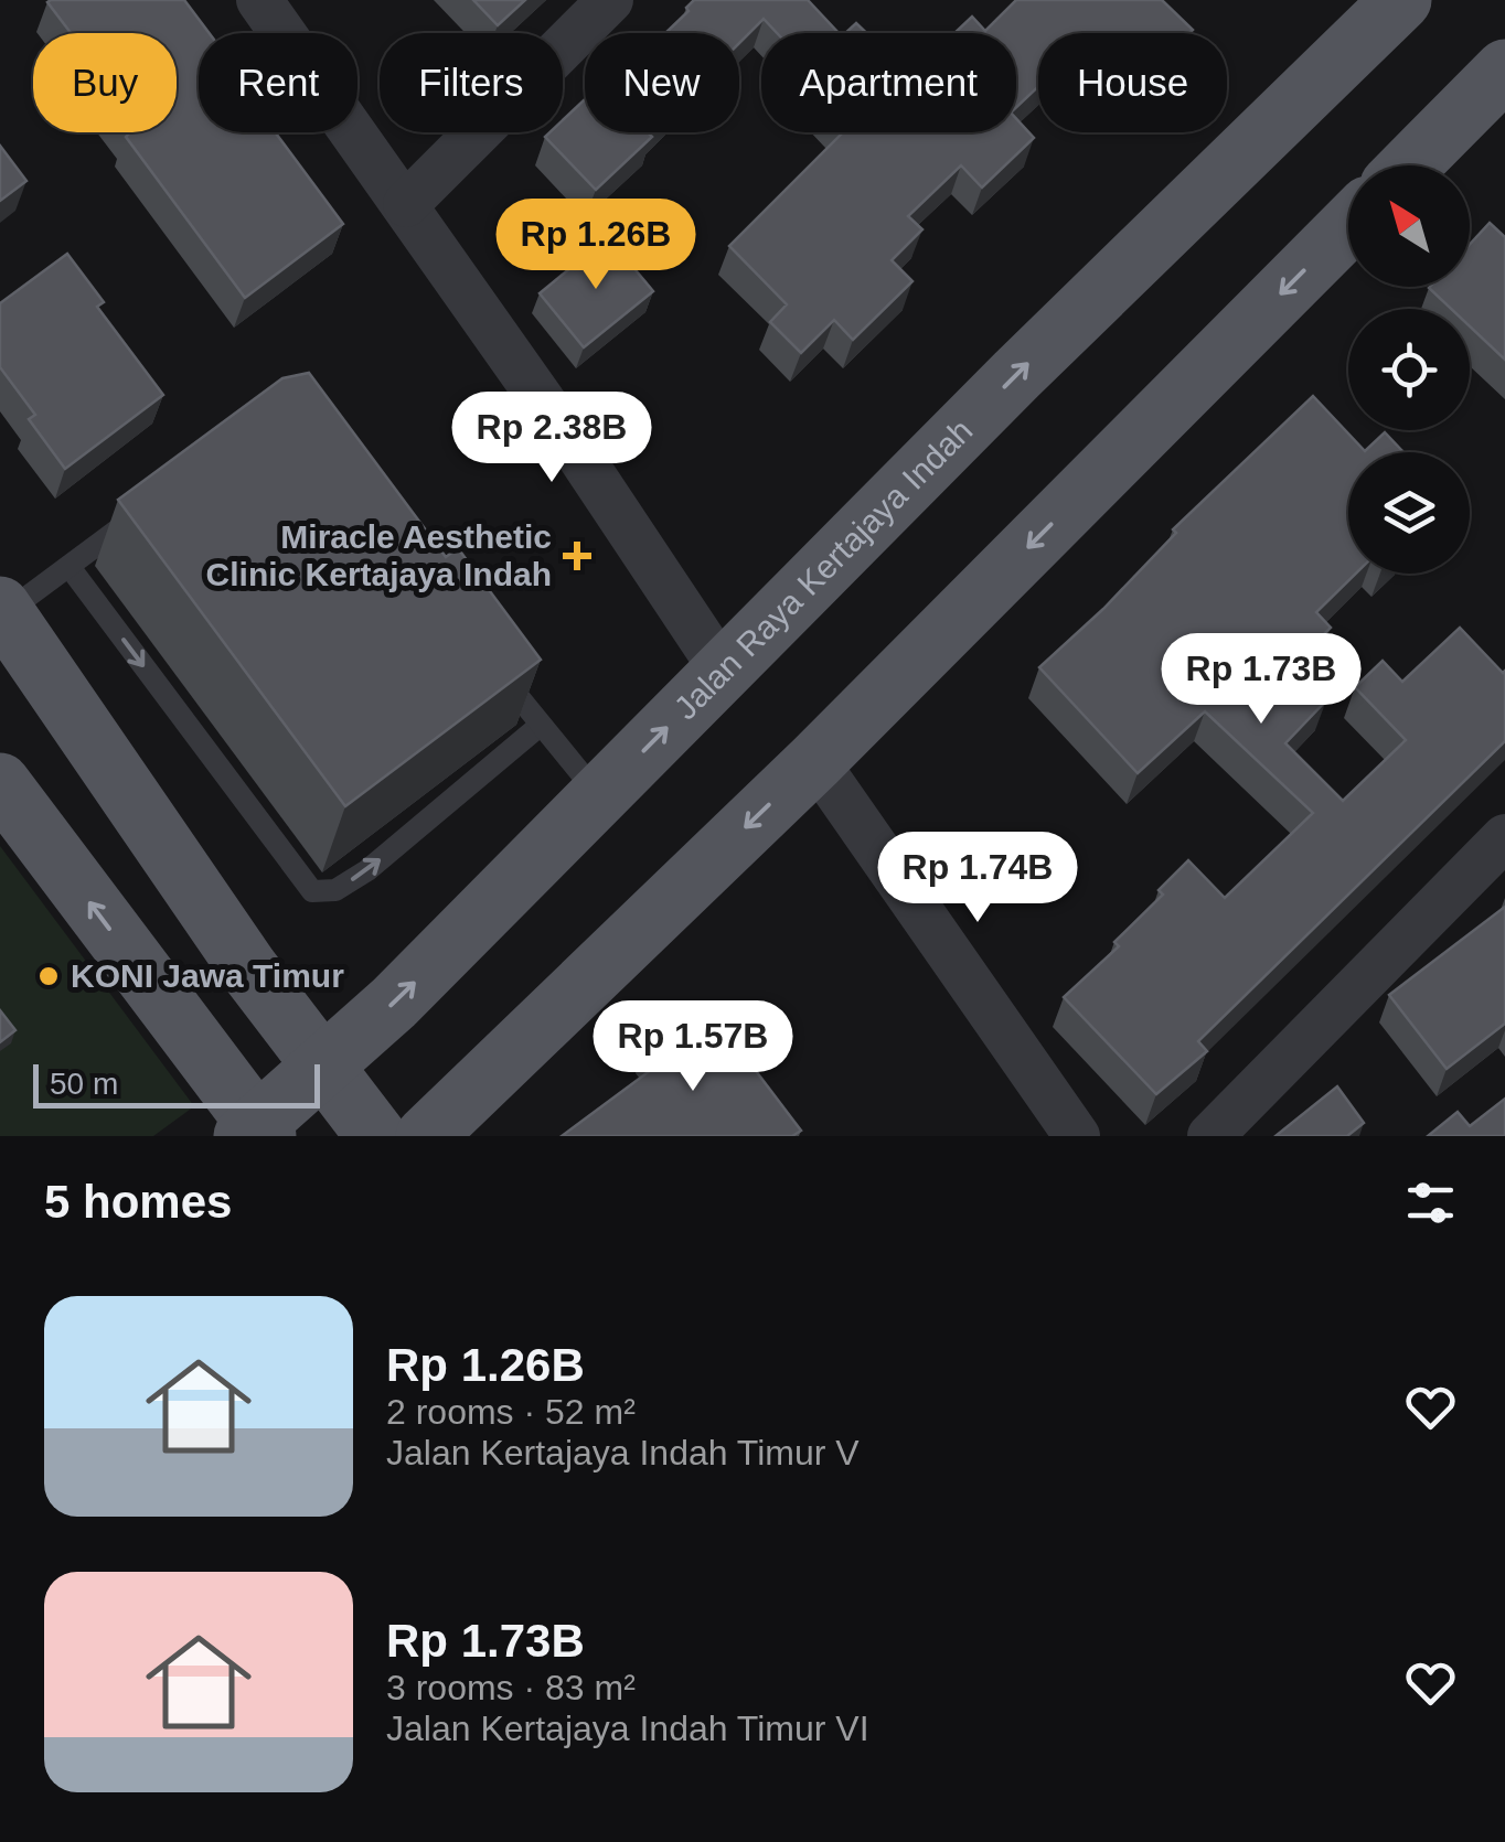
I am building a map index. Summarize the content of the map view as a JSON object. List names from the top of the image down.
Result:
{
  "streets": {
    "main road": ["Jalan Raya Kertajaya Indah"]
  },
  "places": {
    "health": ["Miracle Aesthetic Clinic Kertajaya Indah"],
    "other": ["KONI Jawa Timur"]
  },
  "scale_bar": "50 m",
  "north": "top left",
  "page": {
    "chip": [
      "Buy",
      "Rent",
      "Filters",
      "New",
      "Apartment",
      "House"
    ],
    "price": [
      "Rp 1.26B",
      "Rp 2.38B",
      "Rp 1.73B",
      "Rp 1.74B",
      "Rp 1.57B"
    ],
    "scale": "50 m",
    "heading": "5 homes",
    "list": [
      {
        "name": "Rp 1.26B",
        "note": "2 rooms · 52 m² · Jalan Kertajaya Indah Timur V"
      },
      {
        "name": "Rp 1.73B",
        "note": "3 rooms · 83 m² · Jalan Kertajaya Indah Timur VI"
      }
    ]
  }
}
